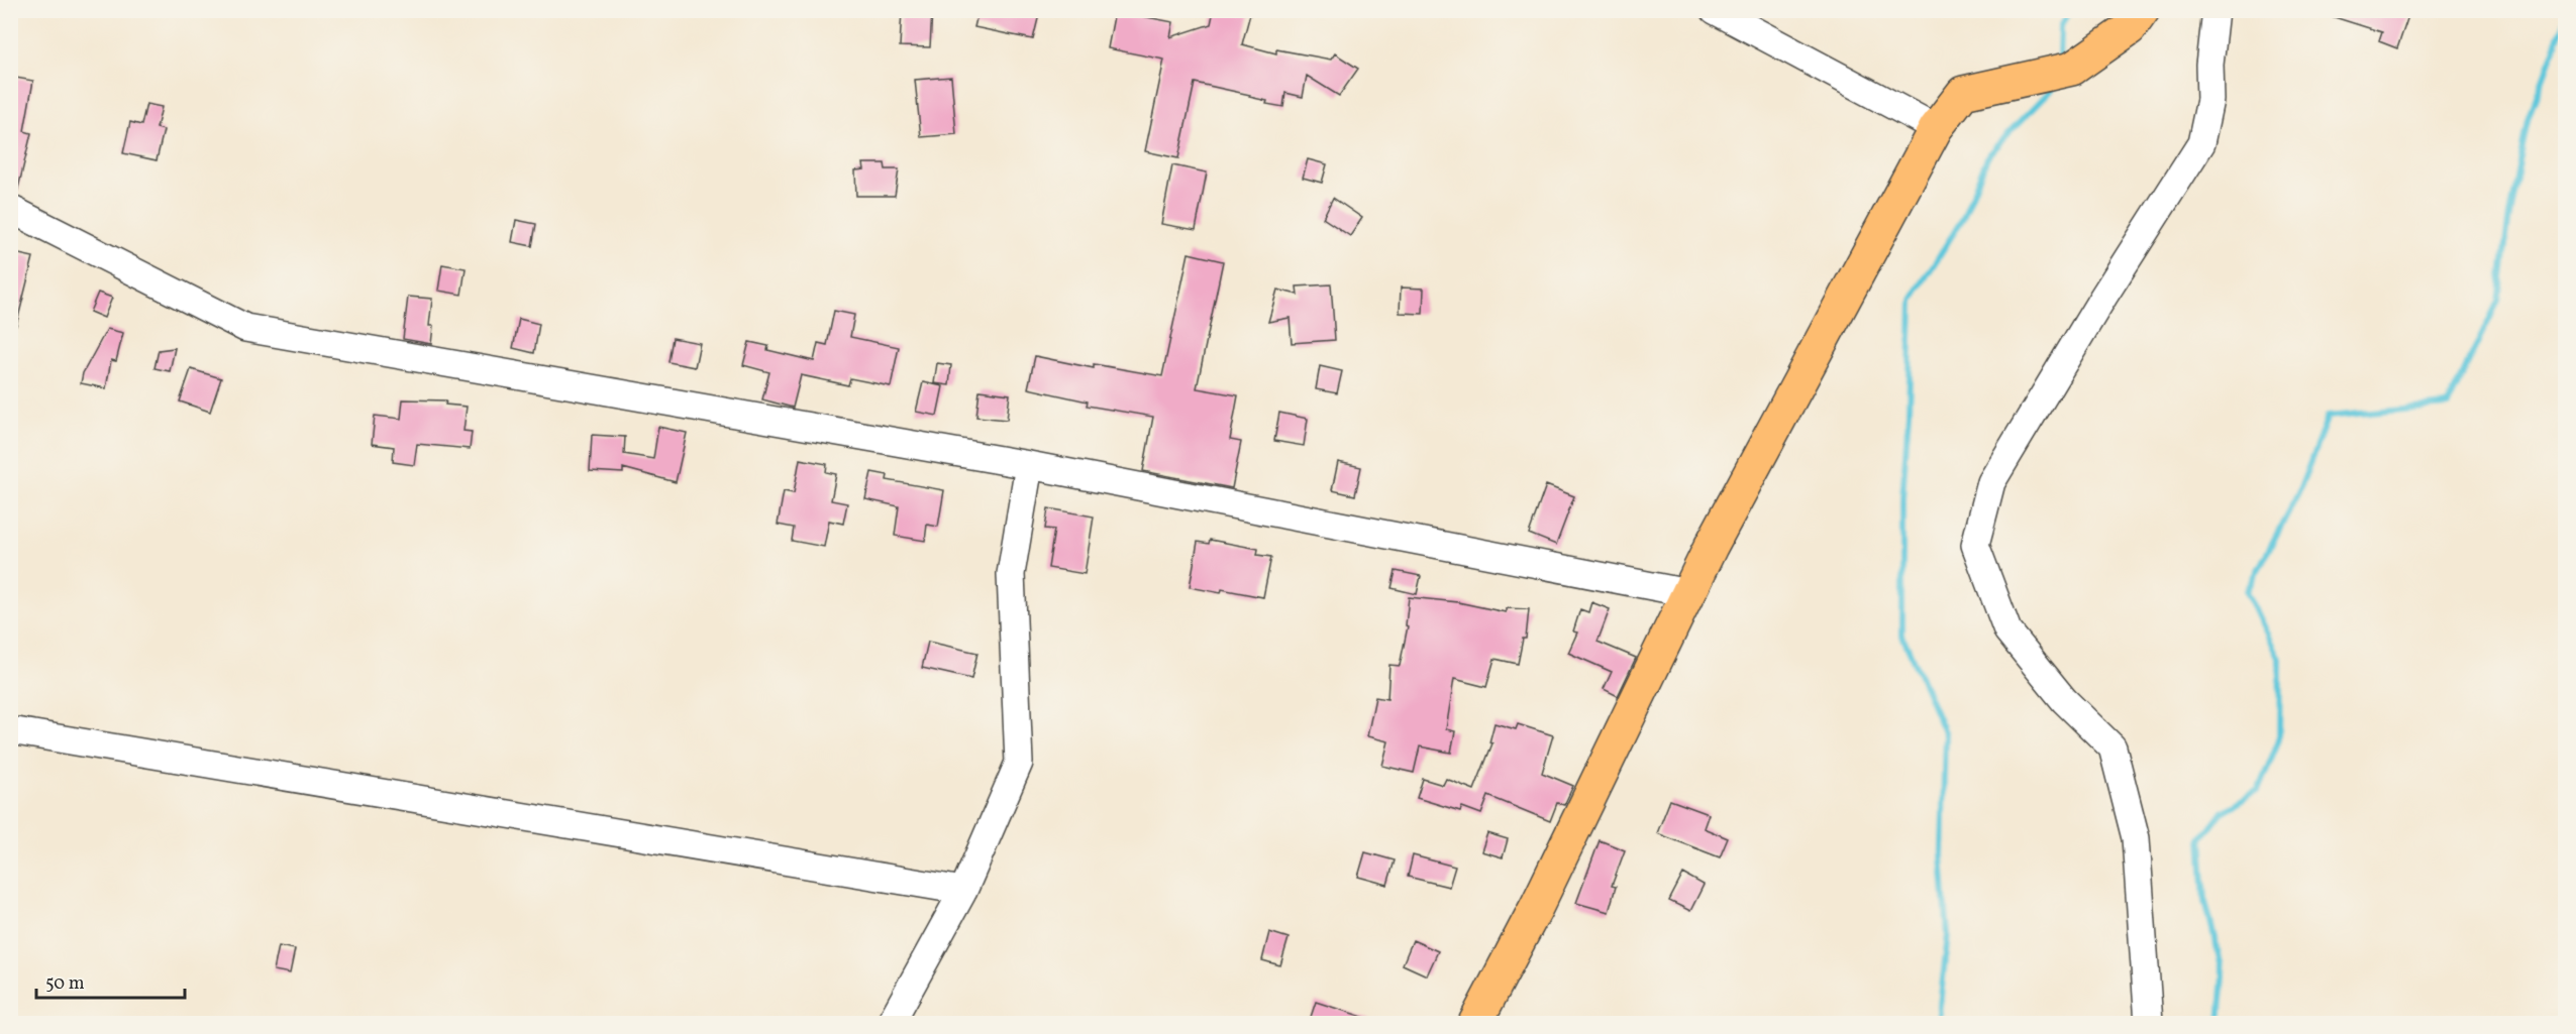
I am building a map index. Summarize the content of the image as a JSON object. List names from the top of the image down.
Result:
{
  "scale_bar": "50 m"
}
